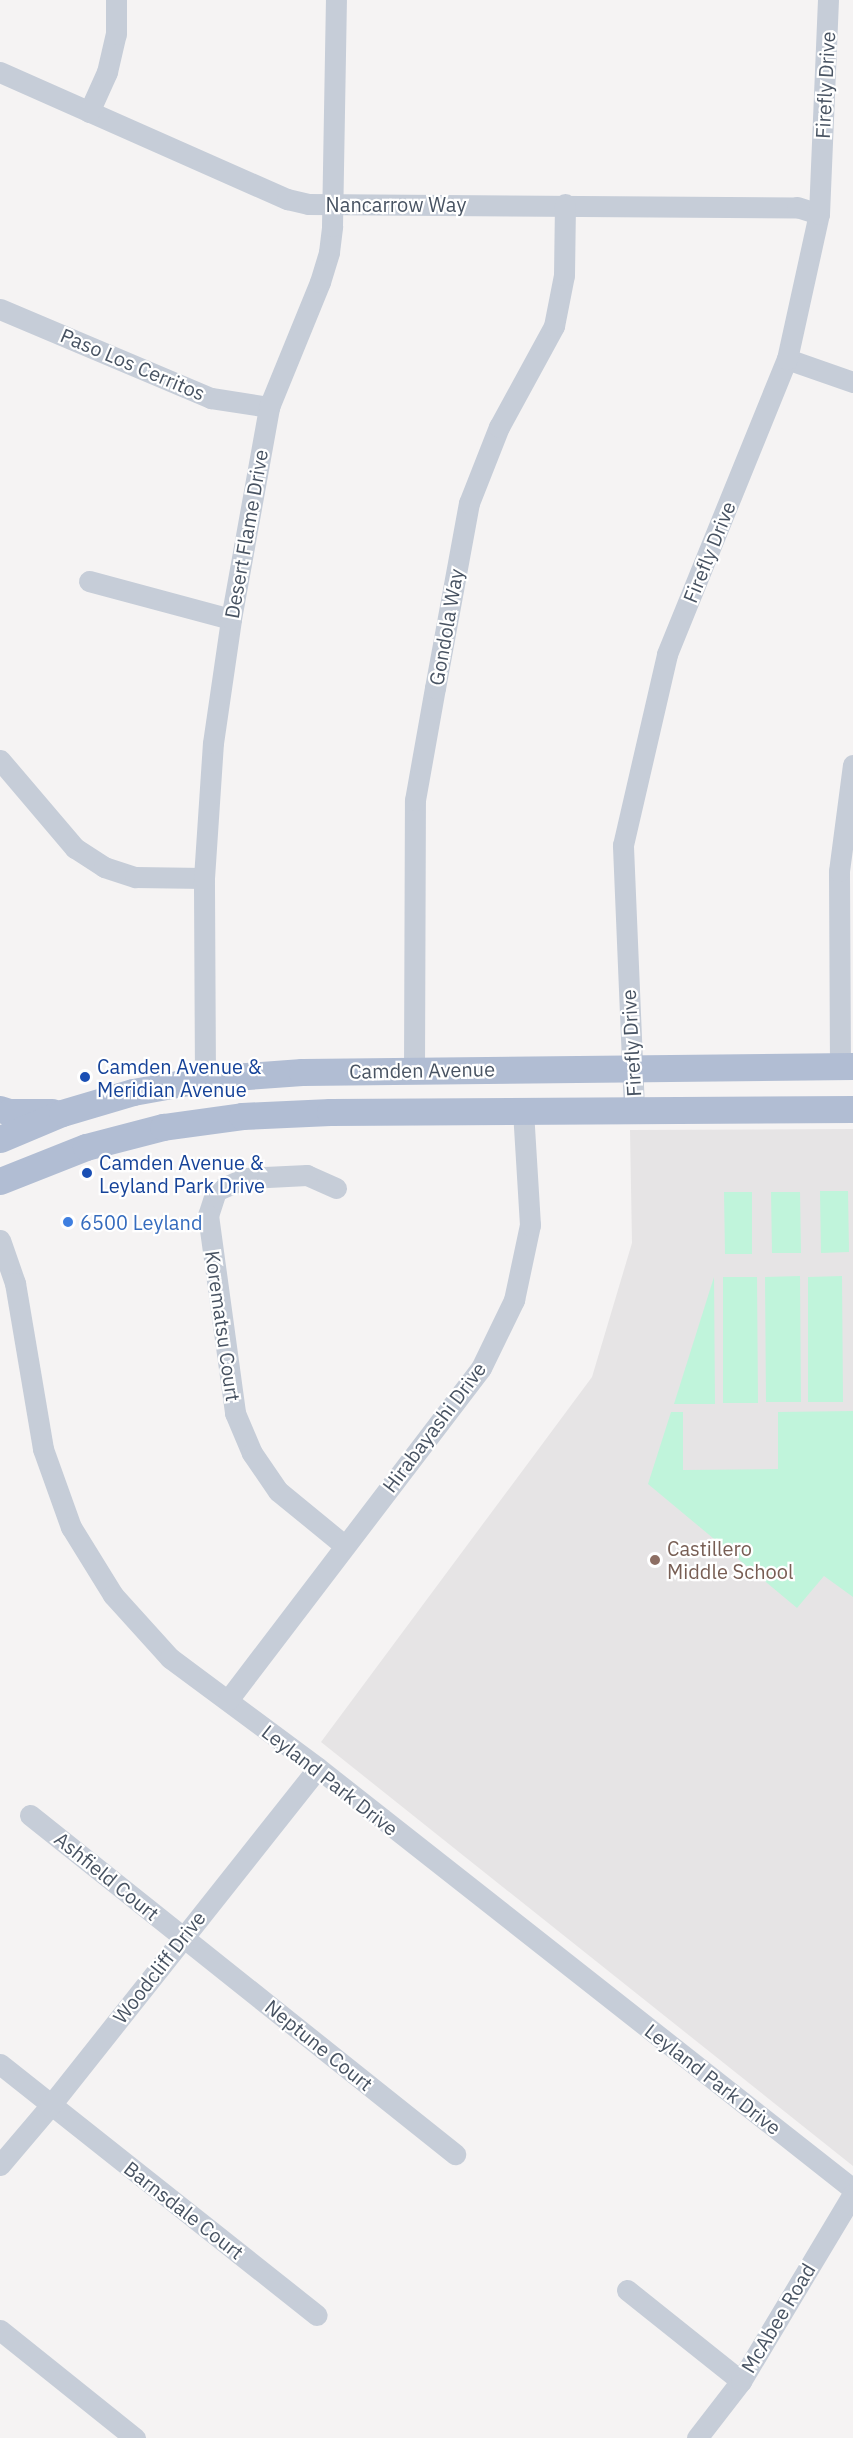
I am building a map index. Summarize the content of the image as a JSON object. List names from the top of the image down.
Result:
{
  "streets": {
    "main road": ["Camden Avenue"],
    "street": [
      "Firefly Drive",
      "Nancarrow Way",
      "Paso Los Cerritos",
      "Desert Flame Drive",
      "Gondola Way",
      "Korematsu Court",
      "Hirabayashi Drive",
      "Leyland Park Drive",
      "Ashfield Court",
      "Woodcliff Drive",
      "Neptune Court",
      "Barnsdale Court",
      "McAbee Road"
    ]
  },
  "crossings": [
    ["Firefly Drive", "Nancarrow Way"],
    ["Firefly Drive", "Camden Avenue"],
    ["Nancarrow Way", "Desert Flame Drive"],
    ["Nancarrow Way", "Gondola Way"],
    ["Paso Los Cerritos", "Desert Flame Drive"],
    ["Desert Flame Drive", "Camden Avenue"],
    ["Gondola Way", "Camden Avenue"],
    ["Camden Avenue", "Hirabayashi Drive"],
    ["Korematsu Court", "Hirabayashi Drive"],
    ["Hirabayashi Drive", "Leyland Park Drive"],
    ["Leyland Park Drive", "Woodcliff Drive"],
    ["Ashfield Court", "Woodcliff Drive"],
    ["Ashfield Court", "Neptune Court"],
    ["Woodcliff Drive", "Neptune Court"],
    ["Woodcliff Drive", "Barnsdale Court"]
  ],
  "places": [
    "Camden Avenue & Meridian Avenue",
    "Camden Avenue & Leyland Park Drive",
    "6500 Leyland",
    "Castillero Middle School"
  ]
}
